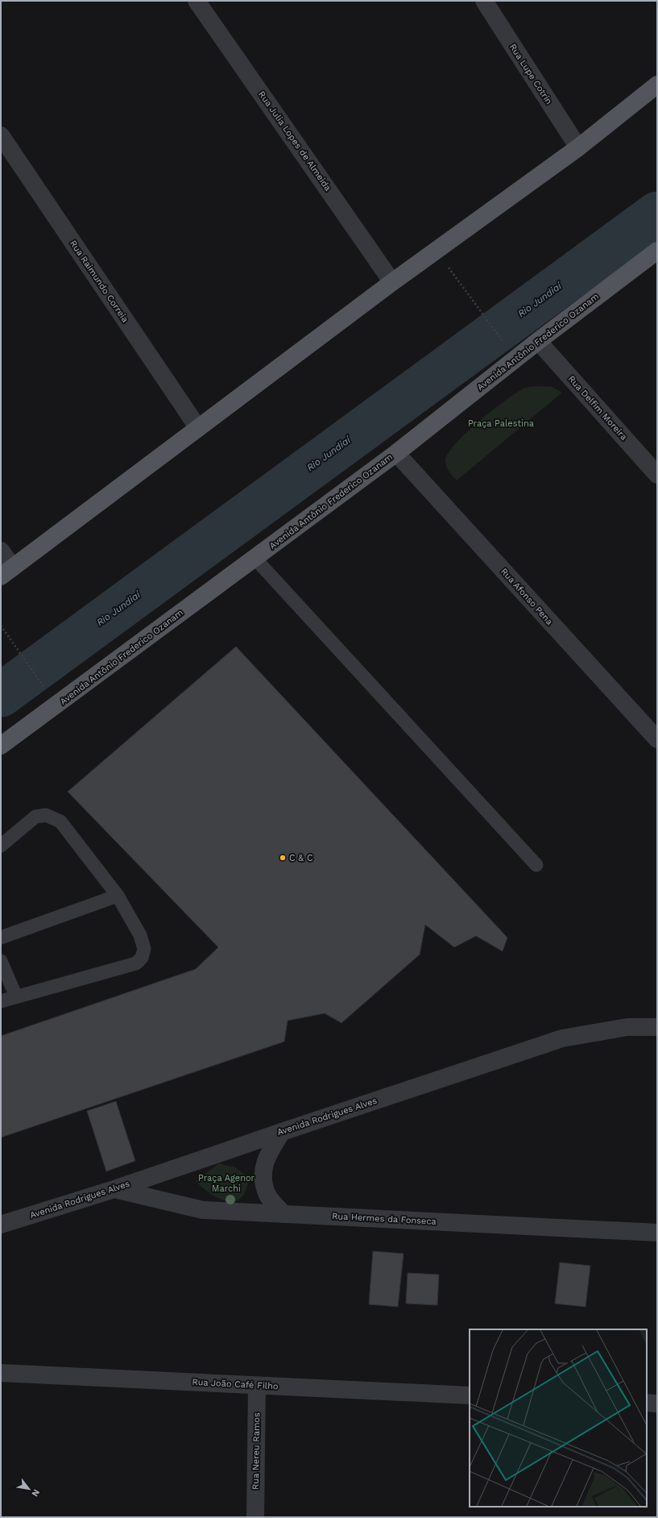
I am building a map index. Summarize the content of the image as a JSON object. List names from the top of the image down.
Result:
{
  "streets": {
    "main road": ["Avenida Antônio Frederico Ozanam"],
    "street": [
      "Rua Lupe Cotrin",
      "Rua Julia Lopes de Almeida",
      "Rua Raimundo Correia",
      "Rua Delfim Moreira",
      "Rua Afonso Pena",
      "Avenida Rodrigues Alves",
      "Rua Hermes da Fonseca",
      "Rua João Café Filho",
      "Rua Nereu Ramos"
    ]
  },
  "crossings": [
    ["Avenida Antônio Frederico Ozanam", "Rua Delfim Moreira"],
    ["Avenida Antônio Frederico Ozanam", "Rua Afonso Pena"],
    ["Avenida Rodrigues Alves", "Rua Hermes da Fonseca"],
    ["Rua João Café Filho", "Rua Nereu Ramos"]
  ],
  "water": ["Rio Jundiaí"],
  "parks": ["Praça Palestina", "Praça Agenor Marchi"],
  "places": ["C & C"],
  "north": "bottom right"
}
